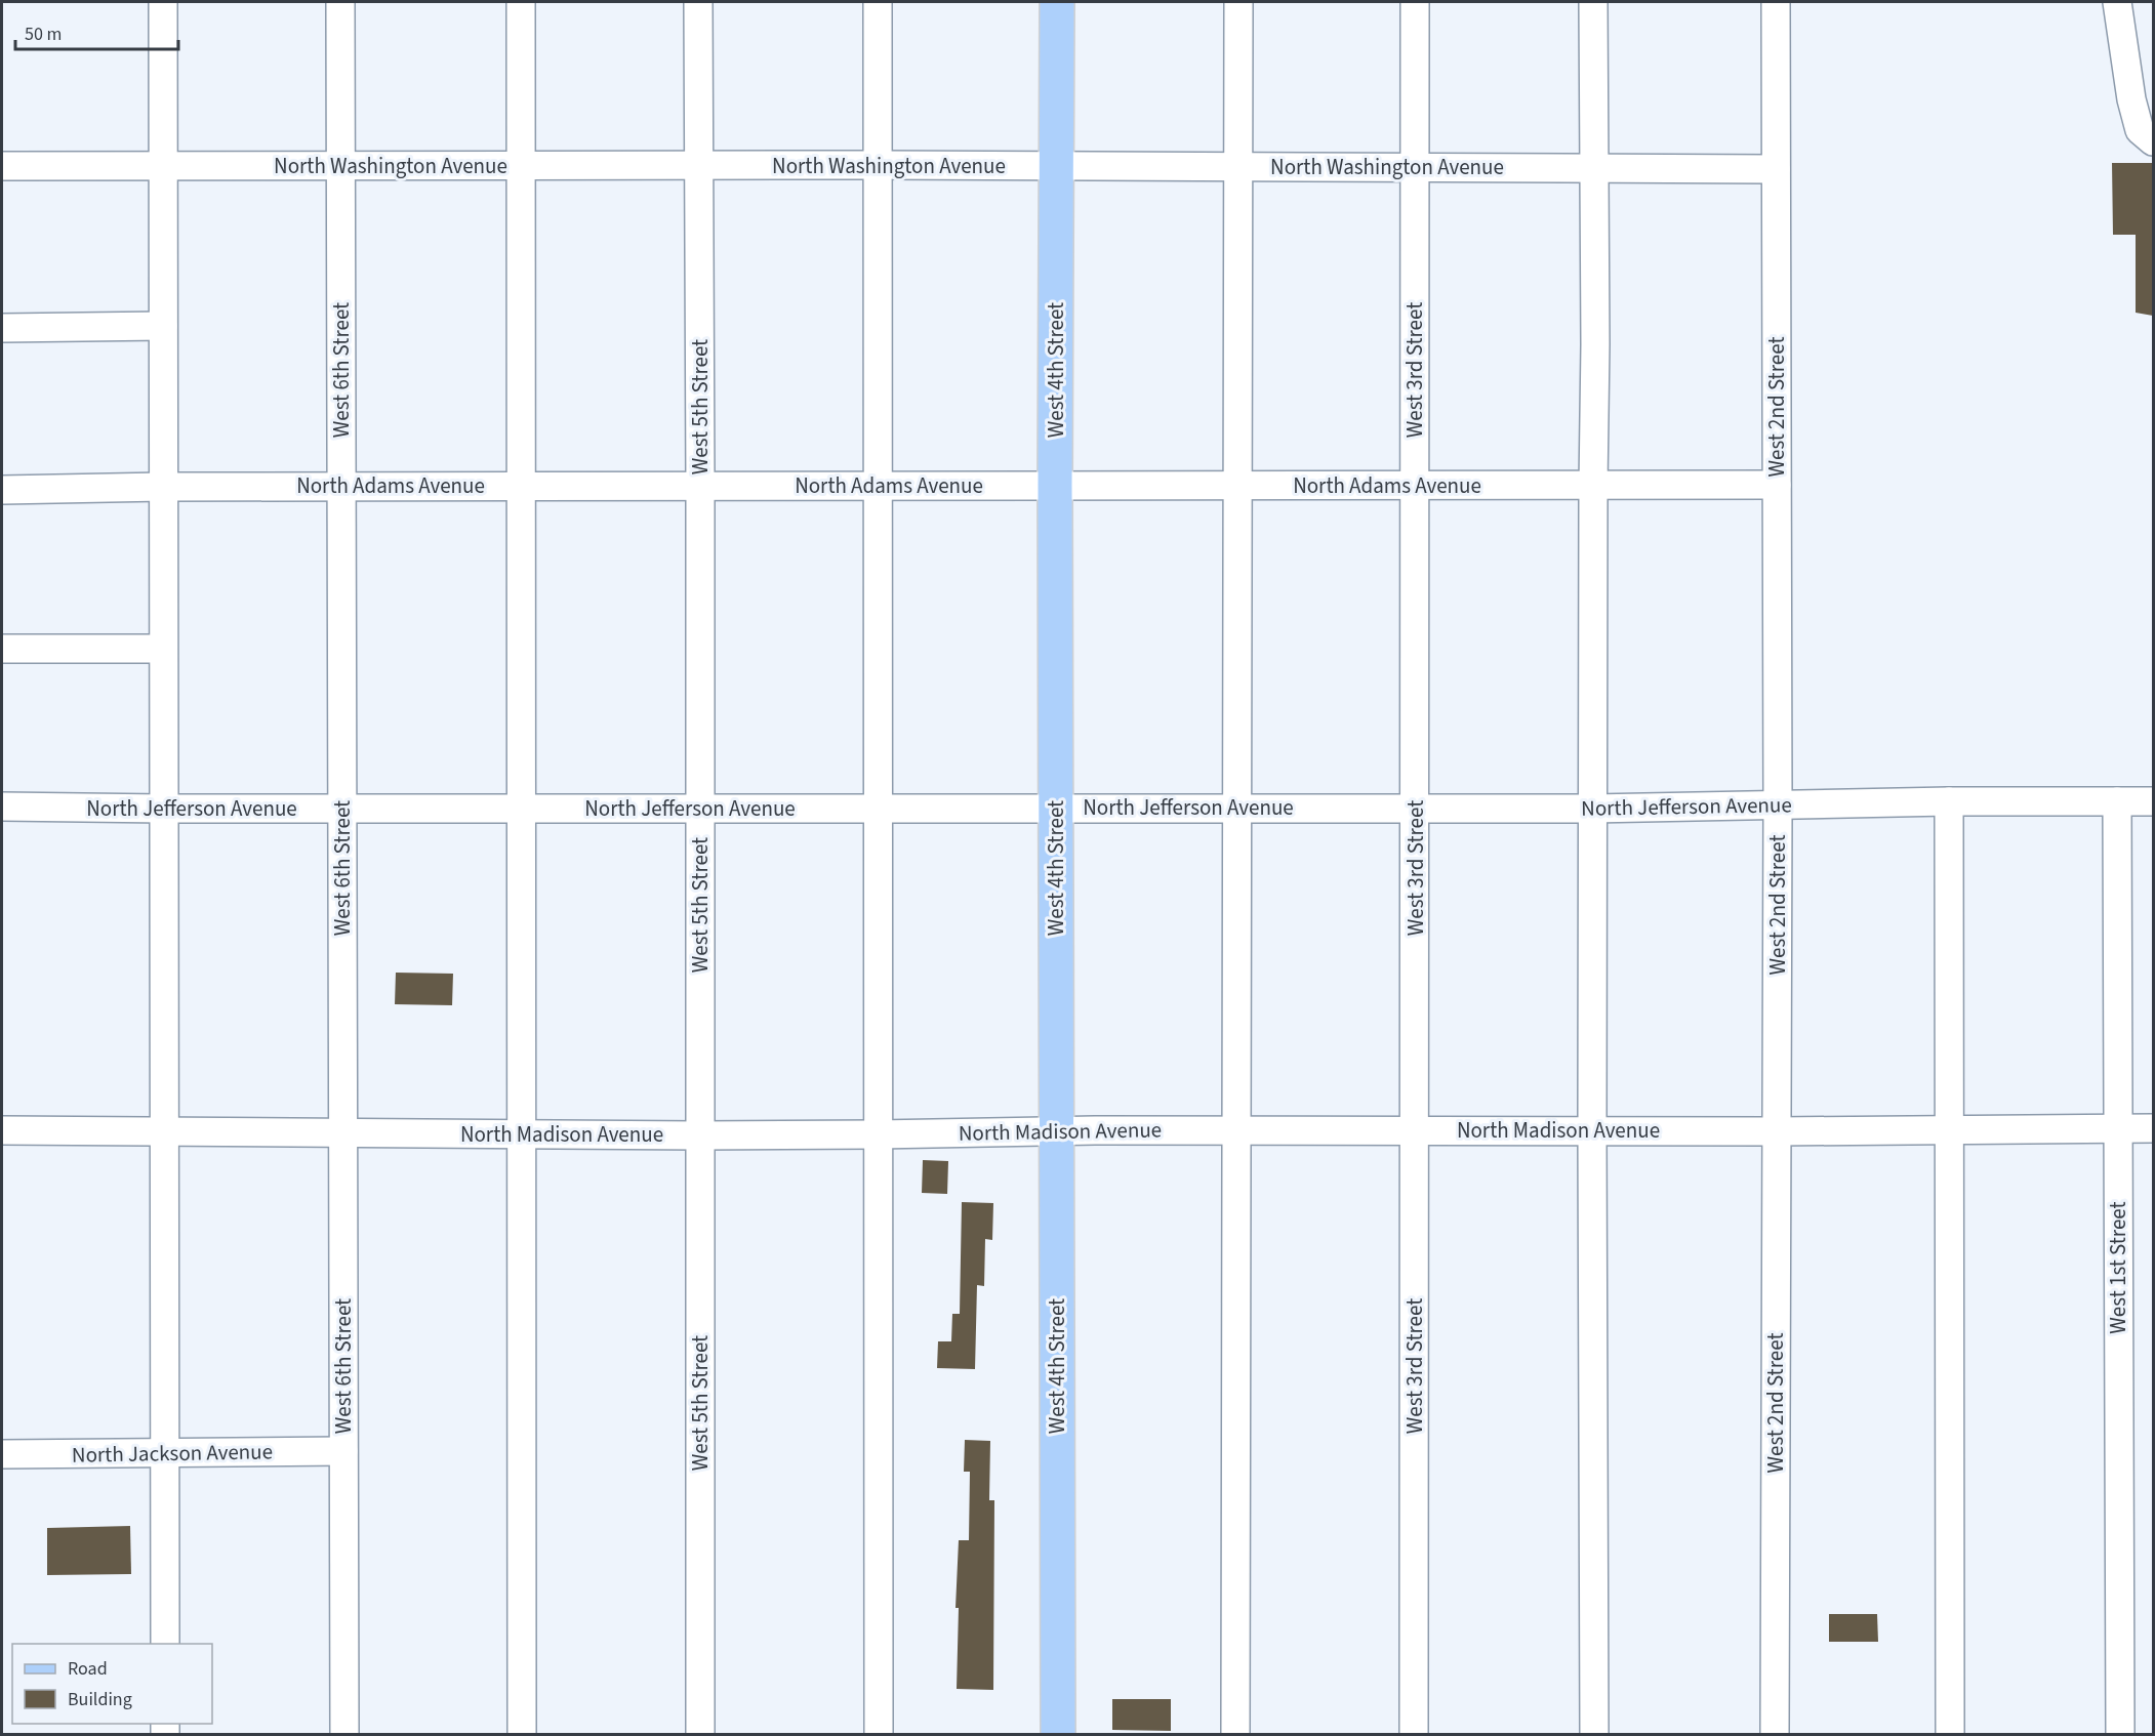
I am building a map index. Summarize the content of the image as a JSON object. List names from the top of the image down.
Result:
{
  "streets": {
    "main road": ["West 4th Street"],
    "street": [
      "North Washington Avenue",
      "West 6th Street",
      "West 3rd Street",
      "West 5th Street",
      "West 2nd Street",
      "North Adams Avenue",
      "North Jefferson Avenue",
      "North Madison Avenue",
      "West 1st Street",
      "North Jackson Avenue"
    ]
  },
  "crossings": [
    ["North Washington Avenue", "West 6th Street"],
    ["North Washington Avenue", "West 4th Street"],
    ["North Washington Avenue", "West 3rd Street"],
    ["North Washington Avenue", "West 5th Street"],
    ["North Washington Avenue", "West 2nd Street"],
    ["West 6th Street", "North Adams Avenue"],
    ["West 6th Street", "North Jefferson Avenue"],
    ["West 6th Street", "North Madison Avenue"],
    ["West 6th Street", "North Jackson Avenue"],
    ["West 4th Street", "North Adams Avenue"],
    ["West 4th Street", "North Jefferson Avenue"],
    ["West 4th Street", "North Madison Avenue"],
    ["West 3rd Street", "North Adams Avenue"],
    ["West 3rd Street", "North Jefferson Avenue"],
    ["West 3rd Street", "North Madison Avenue"],
    ["West 5th Street", "North Adams Avenue"],
    ["West 5th Street", "North Jefferson Avenue"],
    ["West 5th Street", "North Madison Avenue"],
    ["West 2nd Street", "North Adams Avenue"],
    ["West 2nd Street", "North Jefferson Avenue"],
    ["West 2nd Street", "North Madison Avenue"],
    ["North Jefferson Avenue", "West 1st Street"],
    ["North Madison Avenue", "West 1st Street"]
  ],
  "legend": ["Road", "Building"],
  "scale_bar": "50 m"
}
